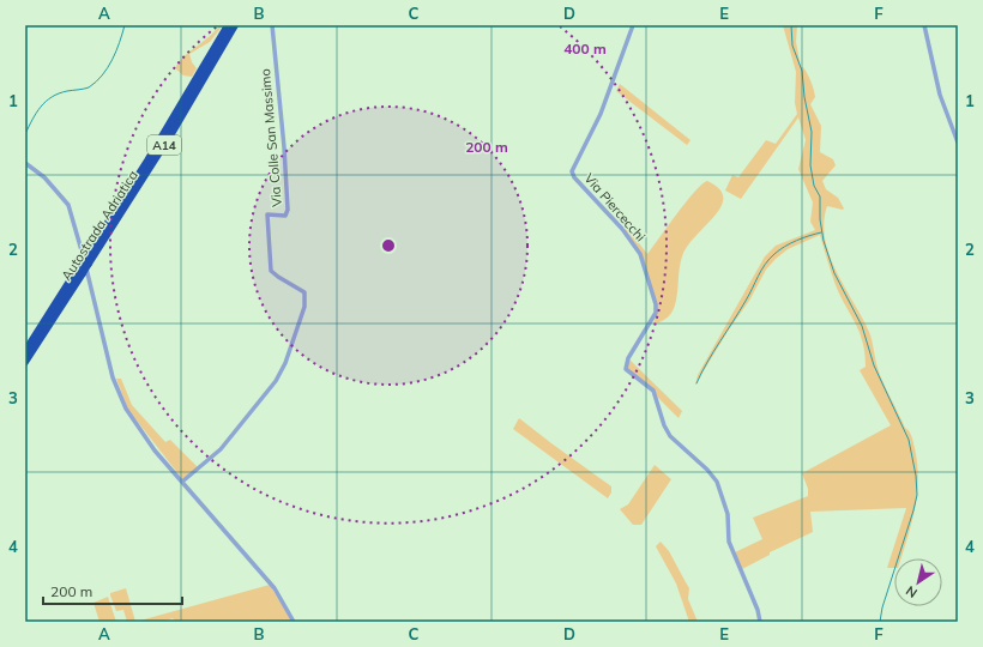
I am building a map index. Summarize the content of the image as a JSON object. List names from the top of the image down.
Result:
{
  "streets": {
    "highway": ["A14", "Autostrada Adriatica"],
    "street": ["Via Colle San Massimo", "Via Piercecchi"]
  },
  "scale_bar": "200 m",
  "north": "bottom left",
  "grid": {
    "columns": [
      "A",
      "B",
      "C",
      "D",
      "E",
      "F"
    ],
    "rows": [
      "1",
      "2",
      "3",
      "4"
    ]
  },
  "rings": ["400 m", "200 m"]
}
